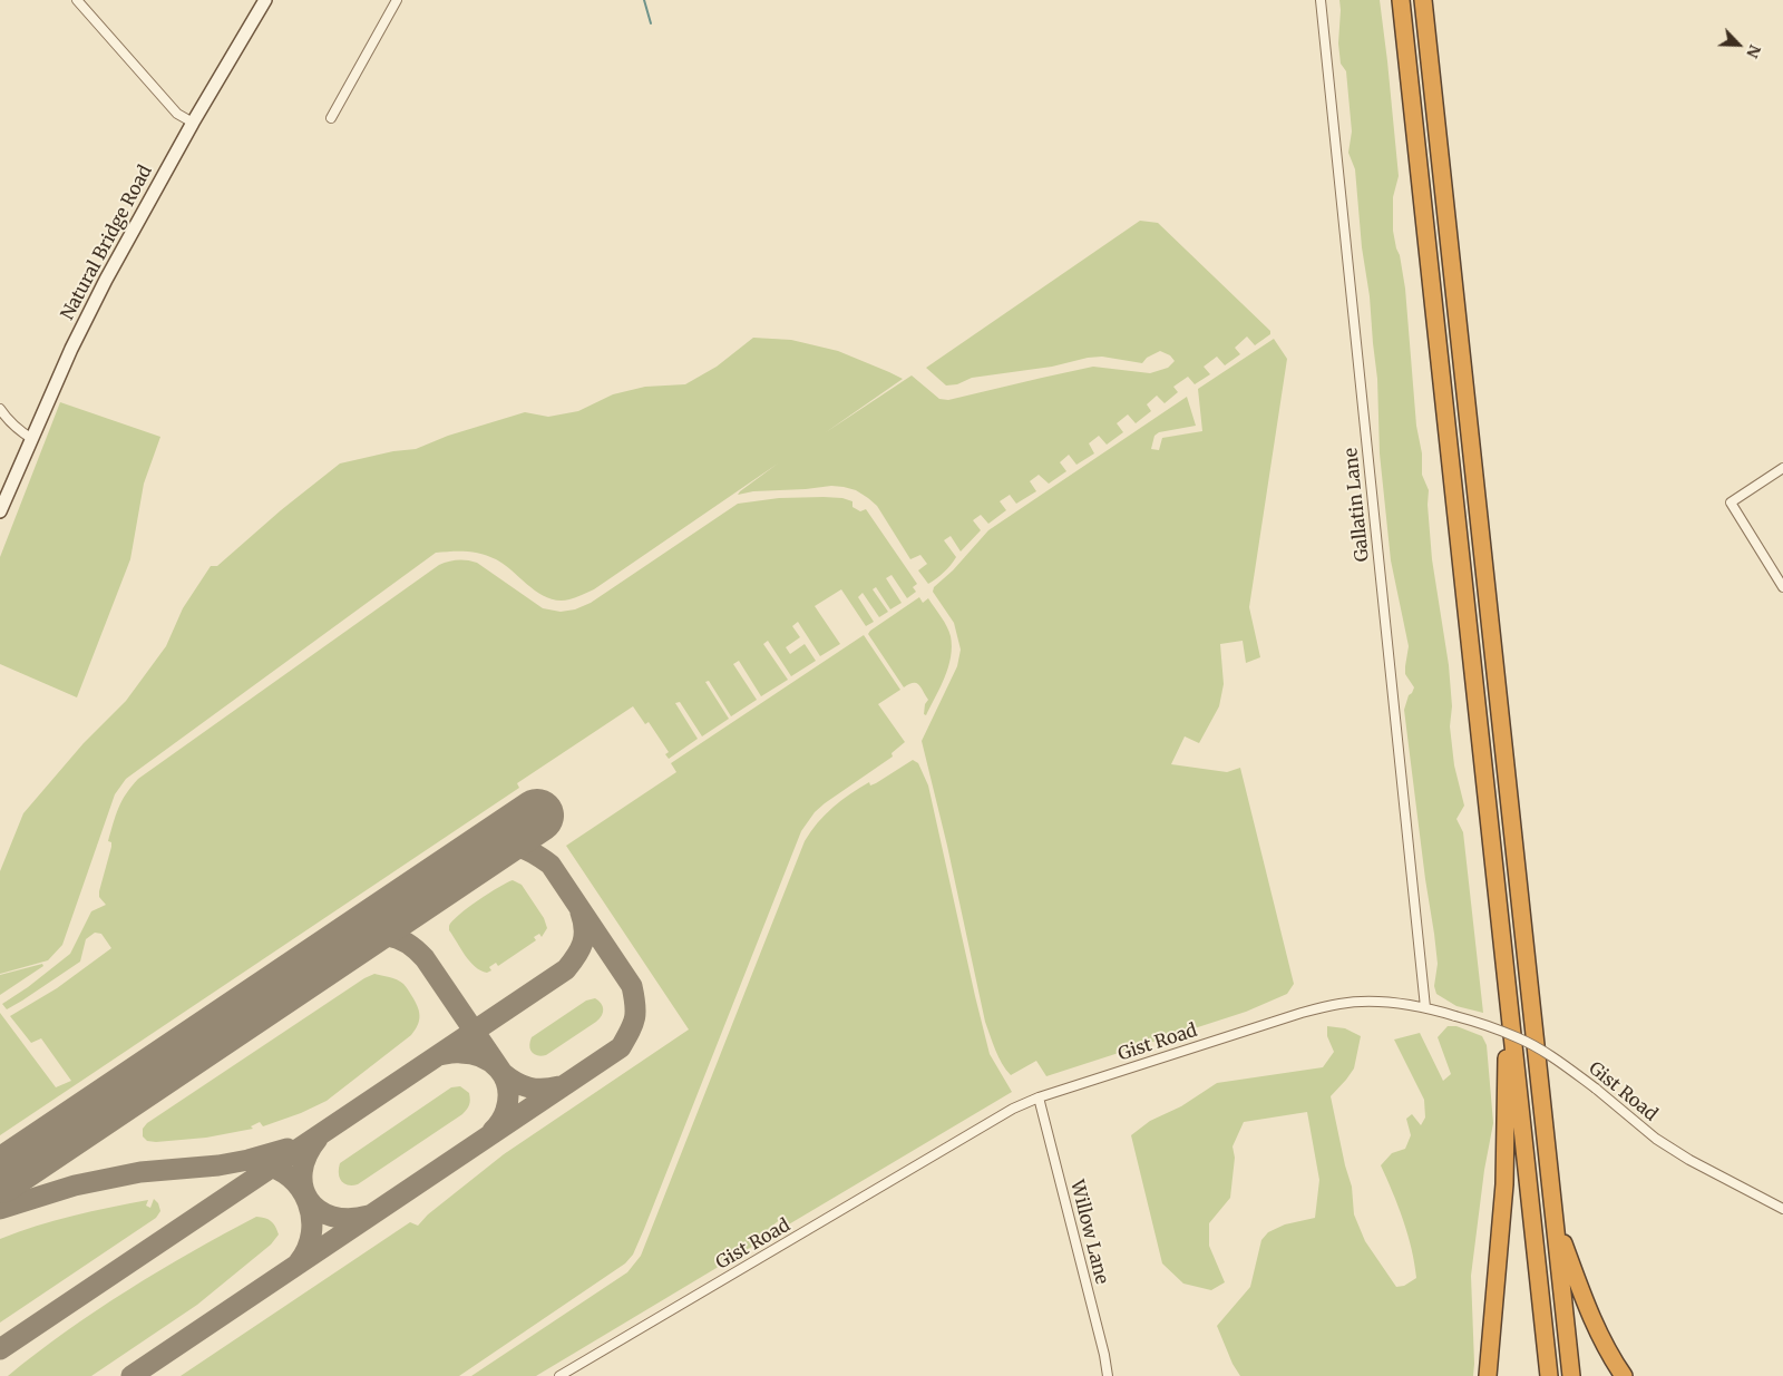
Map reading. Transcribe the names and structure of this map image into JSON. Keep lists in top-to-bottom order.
{
  "streets": {
    "main road": ["Natural Bridge Road"],
    "street": ["Gallatin Lane", "Gist Road", "Willow Lane"]
  },
  "crossings": [
    ["Gallatin Lane", "Gist Road"],
    ["Gist Road", "Willow Lane"]
  ],
  "north": "bottom right"
}
